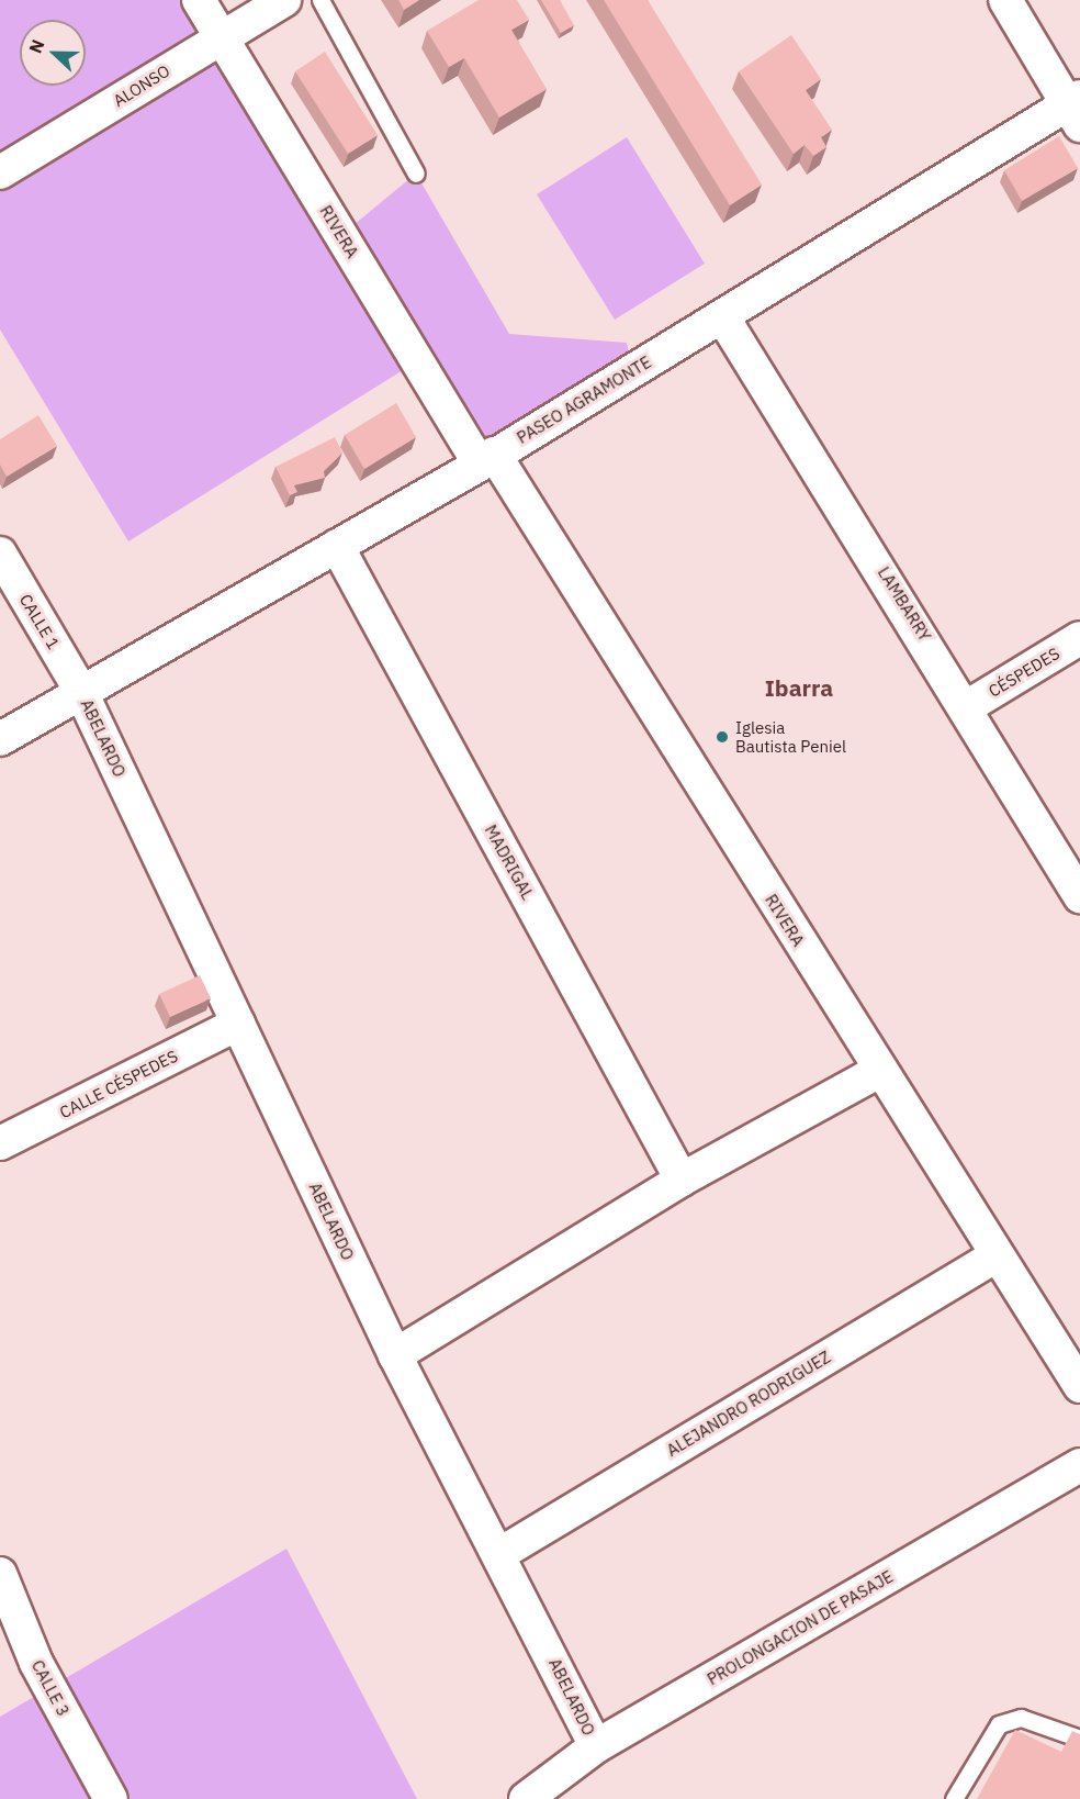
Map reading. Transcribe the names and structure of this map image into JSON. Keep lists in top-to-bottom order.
{
  "streets": {
    "street": [
      "ALONSO",
      "RIVERA",
      "PASEO AGRAMONTE",
      "LAMBARRY",
      "CALLE 1",
      "CÉSPEDES",
      "ABELARDO",
      "MADRIGAL",
      "CALLE CÉSPEDES",
      "ALEJANDRO RODRIGUEZ",
      "PROLONGACION DE PASAJE",
      "CALLE 3"
    ]
  },
  "crossings": [
    ["ALONSO", "RIVERA"],
    ["RIVERA", "PASEO AGRAMONTE"],
    ["RIVERA", "ALEJANDRO RODRIGUEZ"],
    ["PASEO AGRAMONTE", "LAMBARRY"],
    ["PASEO AGRAMONTE", "CALLE 1"],
    ["PASEO AGRAMONTE", "ABELARDO"],
    ["PASEO AGRAMONTE", "MADRIGAL"],
    ["LAMBARRY", "CÉSPEDES"],
    ["CALLE 1", "ABELARDO"],
    ["ABELARDO", "CALLE CÉSPEDES"],
    ["ABELARDO", "ALEJANDRO RODRIGUEZ"],
    ["ABELARDO", "PROLONGACION DE PASAJE"]
  ],
  "districts": ["Ibarra"],
  "places": ["Iglesia Bautista Peniel"],
  "north": "left"
}
